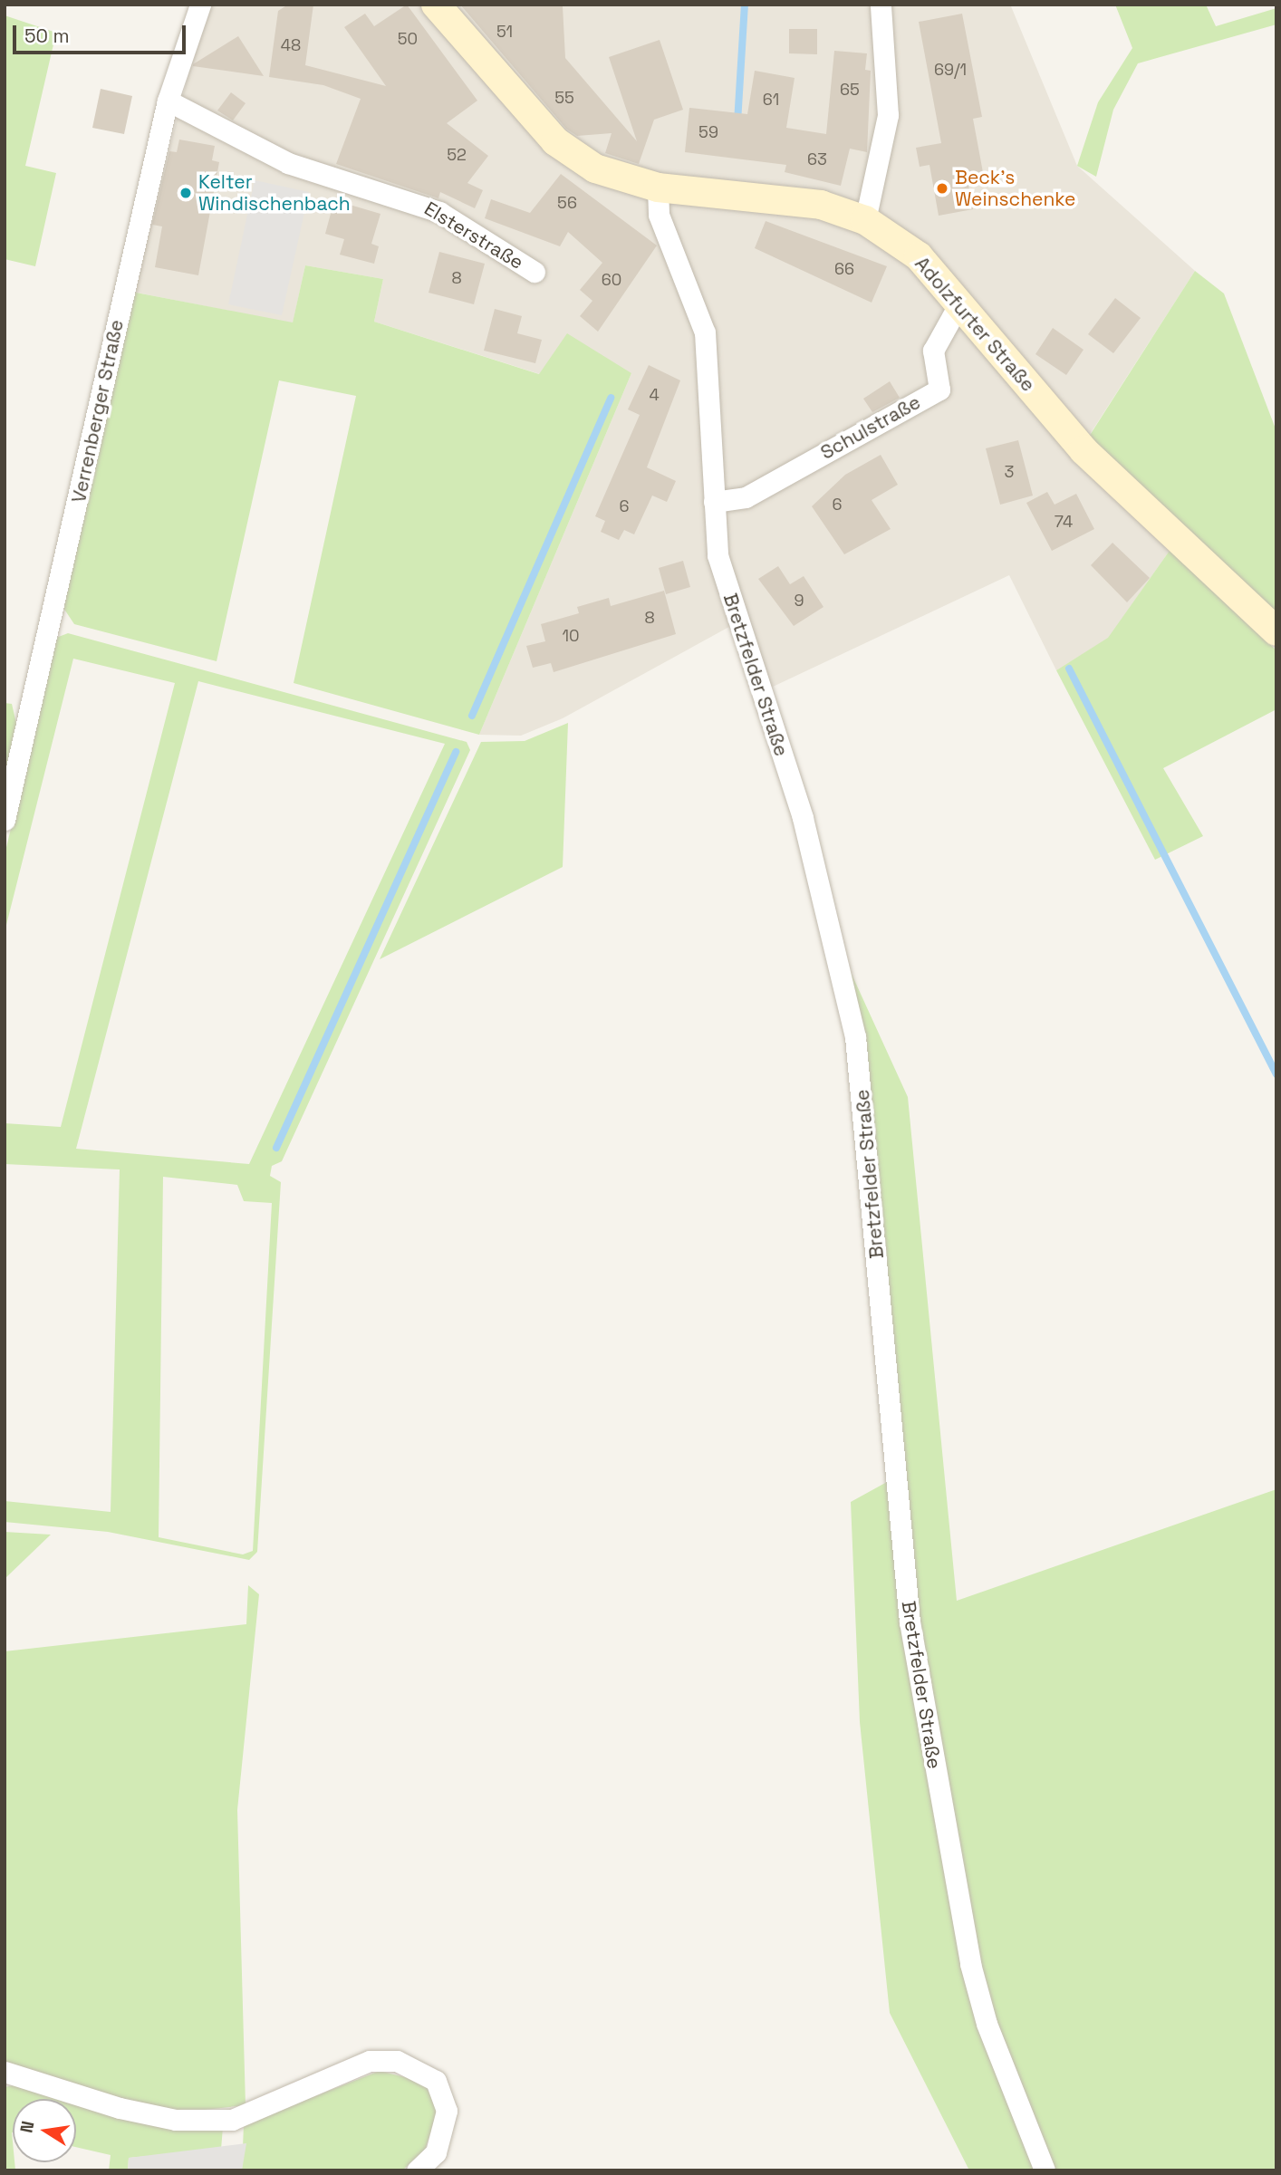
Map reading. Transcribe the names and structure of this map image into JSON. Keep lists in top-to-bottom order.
{
  "streets": {
    "main road": ["Adolzfurter Straße"],
    "street": [
      "Elsterstraße",
      "Verrenberger Straße",
      "Schulstraße",
      "Bretzfelder Straße"
    ]
  },
  "crossings": [
    ["Elsterstraße", "Verrenberger Straße"],
    ["Adolzfurter Straße", "Schulstraße"],
    ["Adolzfurter Straße", "Bretzfelder Straße"],
    ["Schulstraße", "Bretzfelder Straße"]
  ],
  "places": ["Beck's Weinschenke", "Kelter Windischenbach"],
  "house_numbers": [
    "51",
    "50",
    "48",
    "69/1",
    "65",
    "55",
    "61",
    "59",
    "52",
    "63",
    "56",
    "66",
    "8",
    "60",
    "4",
    "3",
    "6",
    "6",
    "74",
    "9",
    "8",
    "10"
  ],
  "scale_bar": "50 m",
  "north": "left"
}
